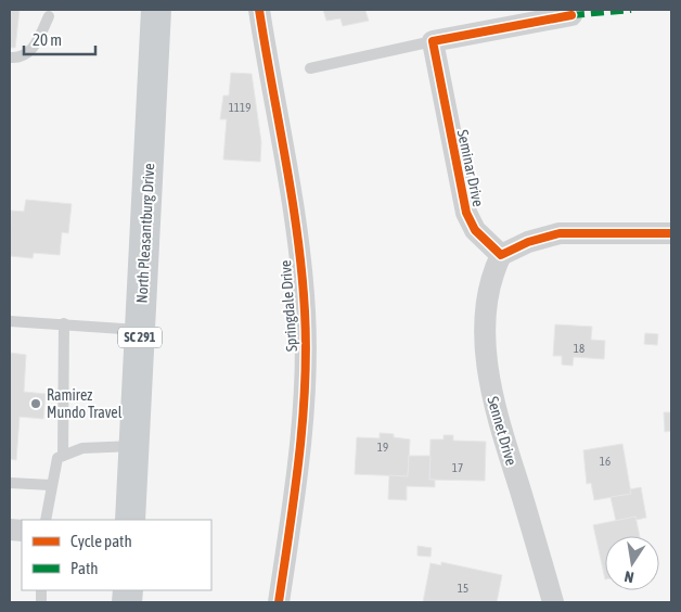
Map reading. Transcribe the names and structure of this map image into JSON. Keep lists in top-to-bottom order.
{
  "streets": {
    "main road": ["North Pleasantburg Drive", "SC 291"],
    "street": ["Seminar Drive", "Springdale Drive", "Sennet Drive"]
  },
  "crossings": [
    ["Seminar Drive", "Sennet Drive"]
  ],
  "places": ["Ramirez Mundo Travel"],
  "house_numbers": [
    "1119",
    "18",
    "19",
    "16",
    "17",
    "15"
  ],
  "legend": ["Cycle path", "Path"],
  "scale_bar": "20 m",
  "north": "bottom"
}
